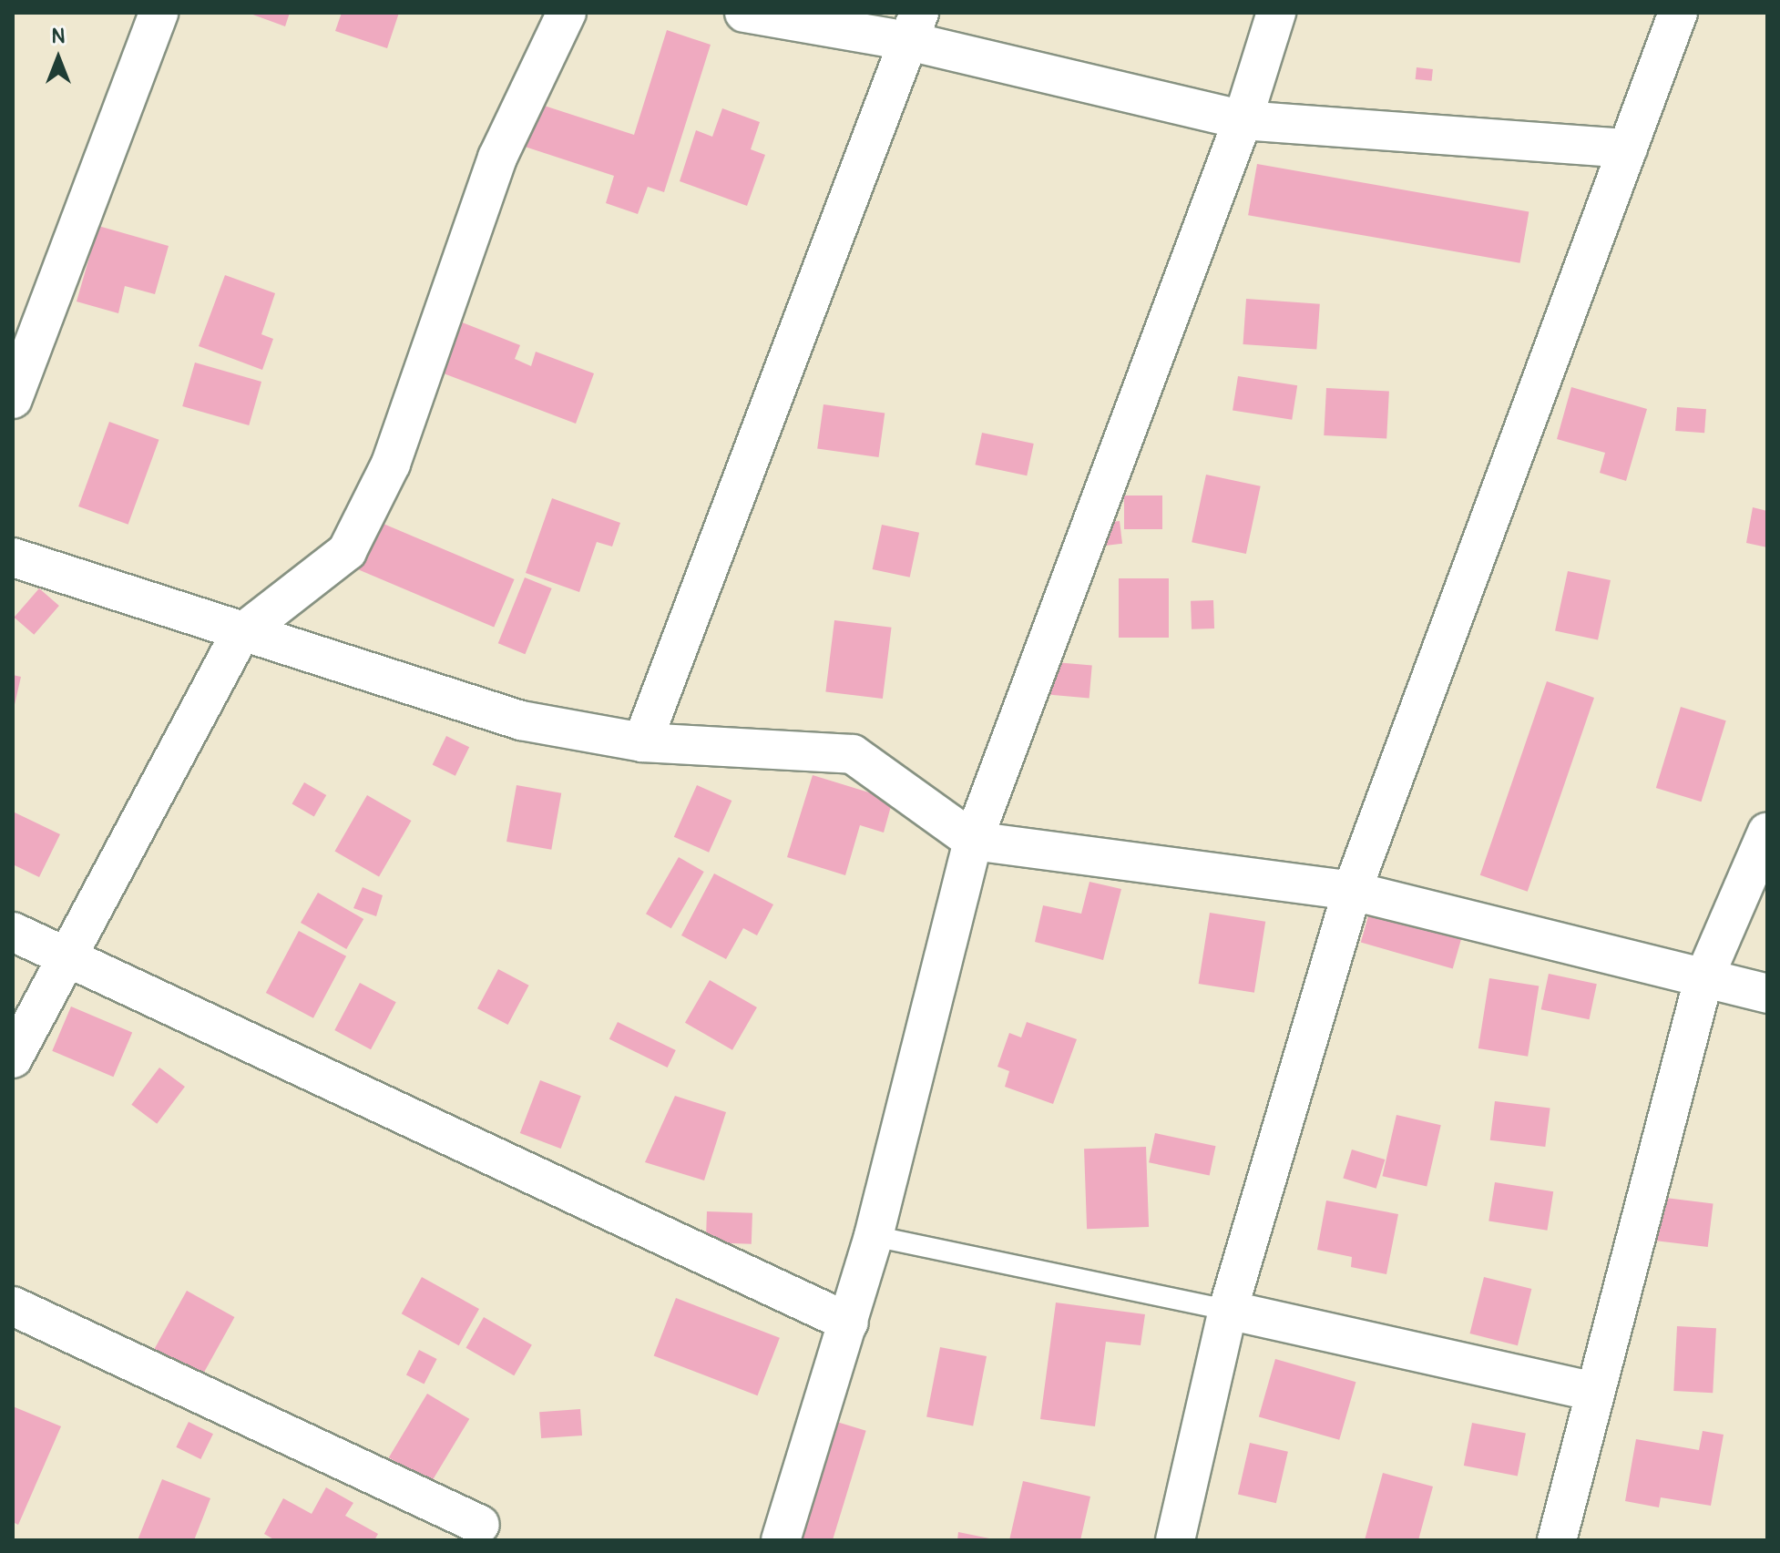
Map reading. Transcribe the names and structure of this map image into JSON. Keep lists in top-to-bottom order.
{
  "north": "top"
}
